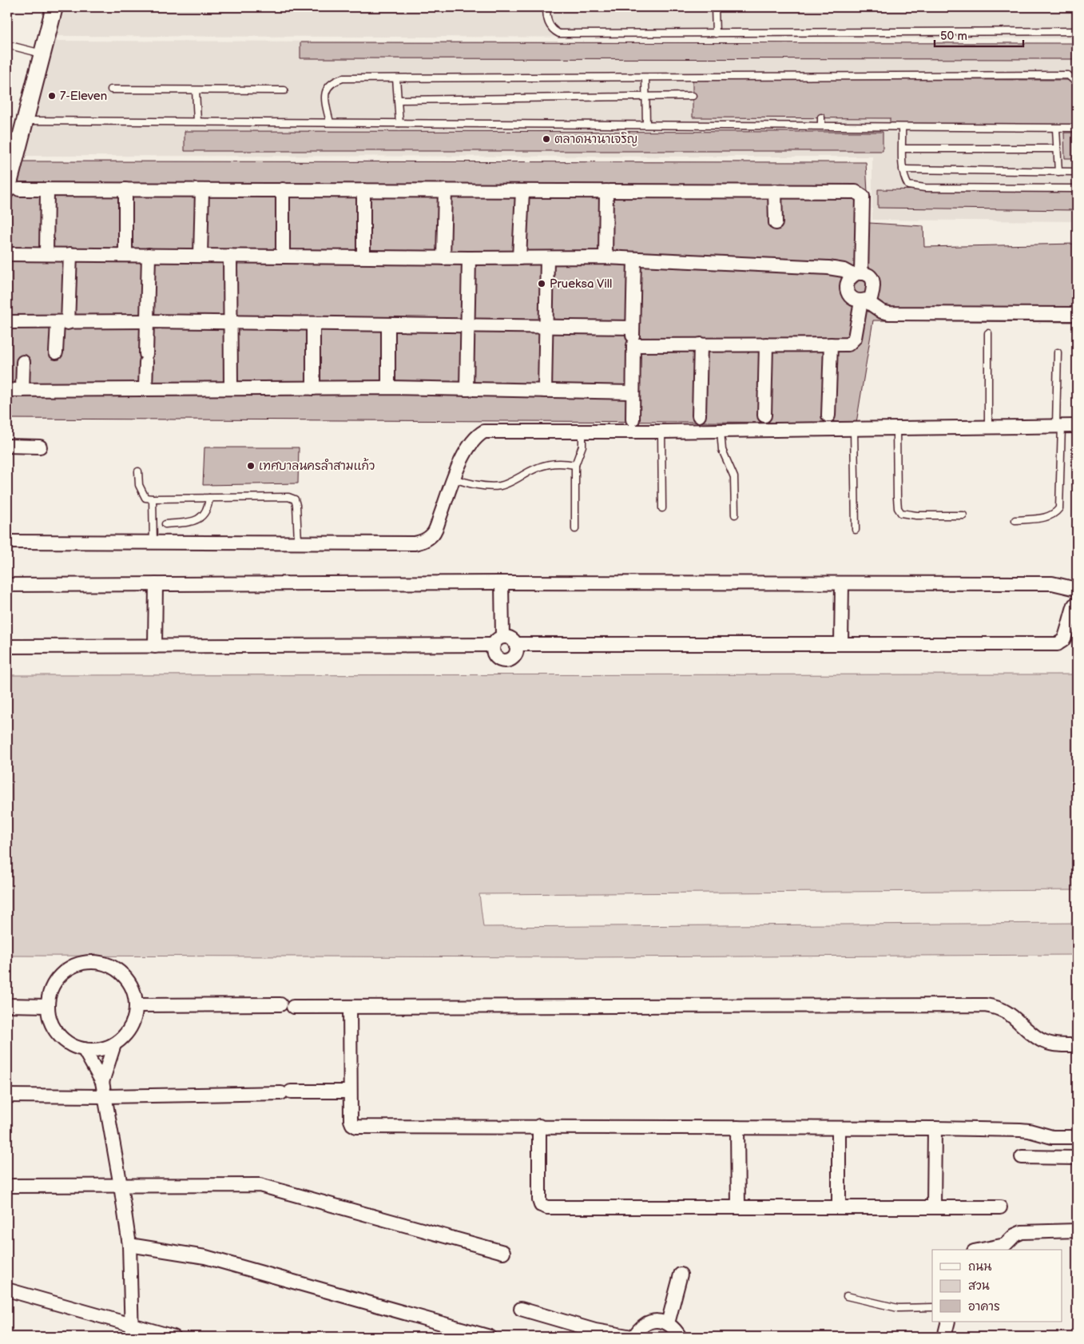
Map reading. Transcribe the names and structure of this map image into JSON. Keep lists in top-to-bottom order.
{
  "places": [
    "7-Eleven",
    "ตลาดนานาเจริญ",
    "Prueksa Vill",
    "เทศบาลนครลำสามแก้ว"
  ],
  "legend": ["ถนน", "สวน", "อาคาร"],
  "scale_bar": "50 m"
}
